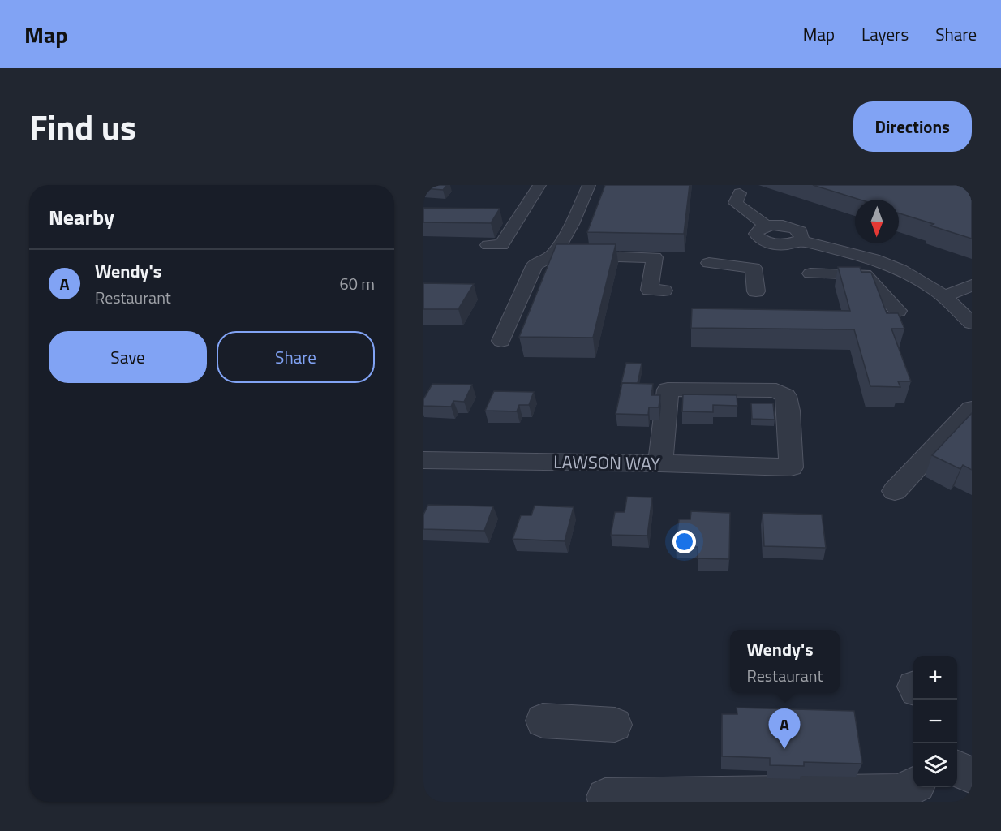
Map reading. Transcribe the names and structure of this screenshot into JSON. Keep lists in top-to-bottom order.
{
  "streets": {
    "street": ["LAWSON WAY"]
  },
  "north": "bottom",
  "page": {
    "header": "Map",
    "nav": ["Map", "Layers", "Share"],
    "title": "Find us",
    "buttons": [
      "Directions",
      ["Save", "Share"]
    ],
    "heading": "Nearby",
    "list": [
      {
        "mark": "A",
        "name": "Wendy's",
        "note": "Restaurant",
        "value": "60 m"
      }
    ],
    "popup": ["Wendy's", "Restaurant"],
    "map_buttons": ["+", "−"],
    "pins": "A"
  }
}
